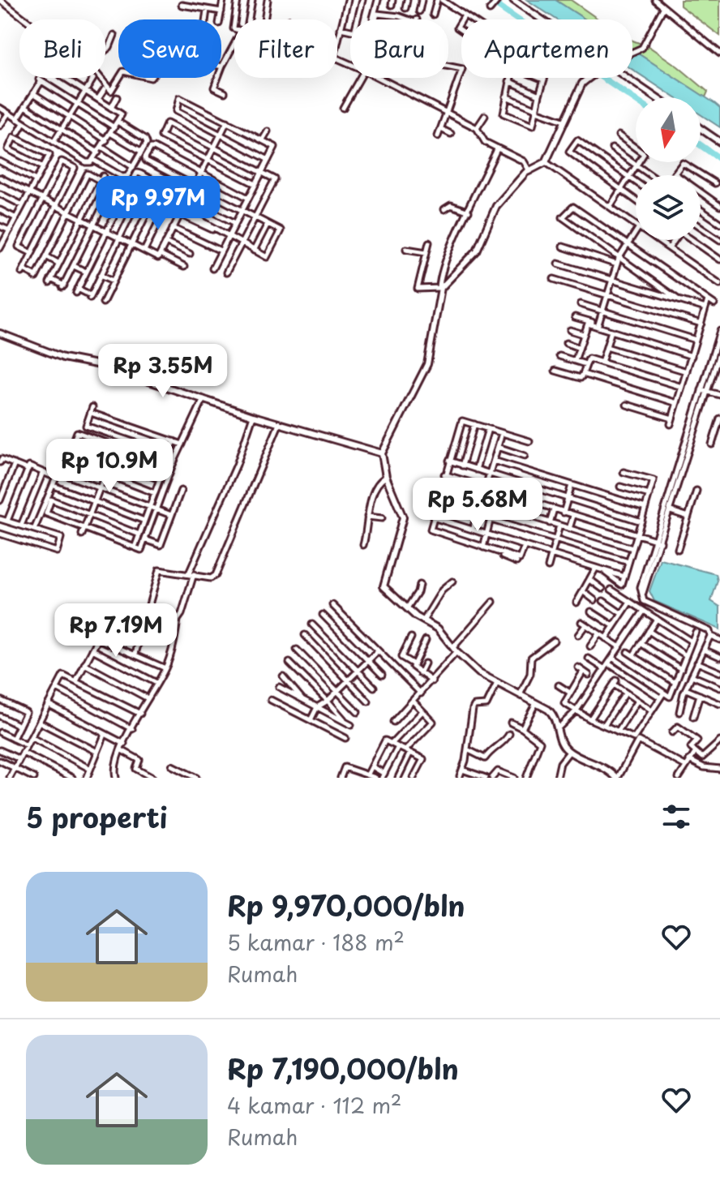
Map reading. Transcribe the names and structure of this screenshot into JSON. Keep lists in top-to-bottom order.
{
  "north": "bottom",
  "page": {
    "chip": [
      "Beli",
      "Sewa",
      "Filter",
      "Baru",
      "Apartemen"
    ],
    "price": [
      "Rp 9.97M",
      "Rp 3.55M",
      "Rp 10.9M",
      "Rp 5.68M",
      "Rp 7.19M"
    ],
    "heading": "5 properti",
    "list": [
      {
        "name": "Rp 9,970,000/bln",
        "note": "5 kamar · 188 m² · Rumah"
      },
      {
        "name": "Rp 7,190,000/bln",
        "note": "4 kamar · 112 m² · Rumah"
      }
    ]
  }
}
